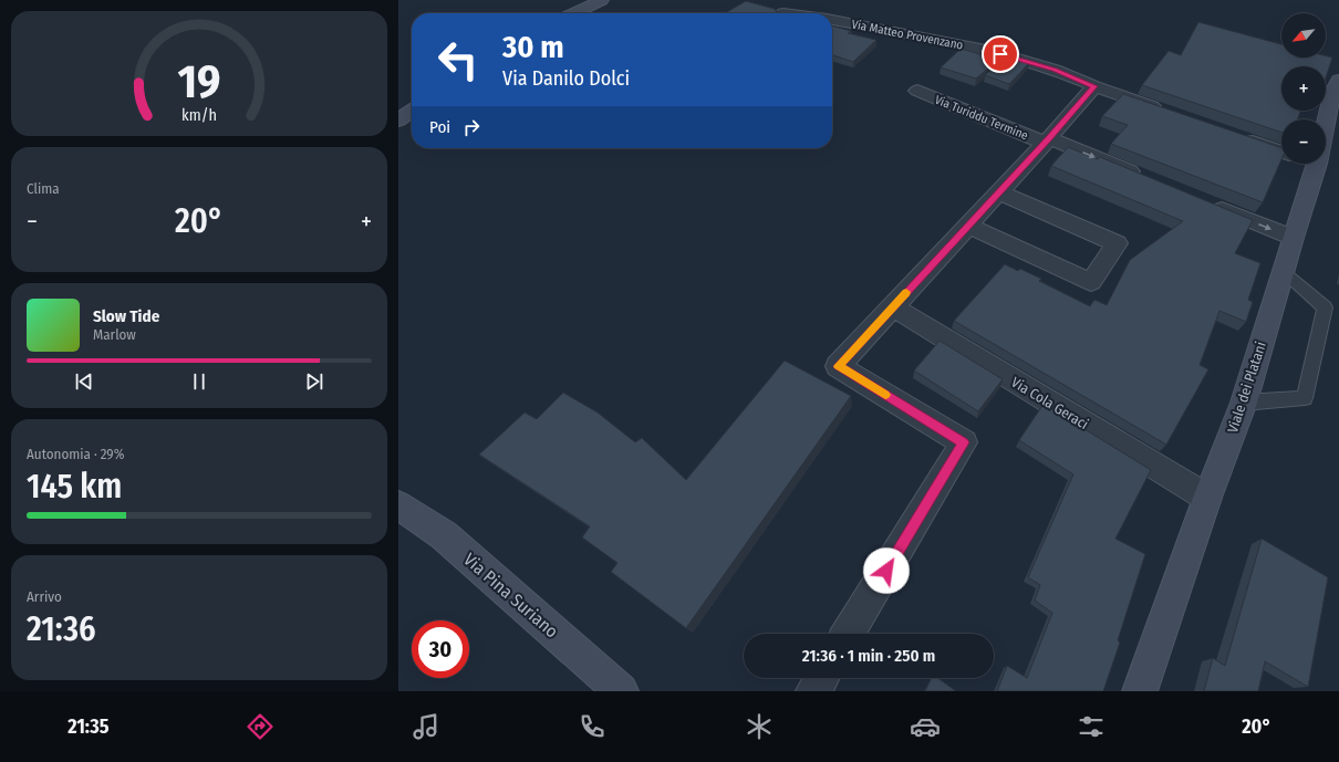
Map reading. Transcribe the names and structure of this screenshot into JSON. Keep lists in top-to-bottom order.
{
  "streets": {
    "street": [
      "Via Matteo Provenzano",
      "Via Turiddu Termine",
      "Viale dei Platani",
      "Via Cola Geraci",
      "Via Pina Suriano"
    ]
  },
  "crossings": [
    ["Viale dei Platani", "Via Cola Geraci"]
  ],
  "one_way": ["Via Turiddu Termine"],
  "north": "bottom left",
  "page": {
    "map_buttons": ["+", "−"],
    "turn": ["30 m", "Via Danilo Dolci"],
    "then": "Poi",
    "tile": [
      "Clima",
      ["Autonomia · 29%", "145 km"],
      ["Arrivo", "21:36"]
    ],
    "heat": ["−", "20°", "+"],
    "song": ["Slow Tide", "Marlow"],
    "limit": "30",
    "trip": "21:36 · 1 min · 250 m",
    "tabs": ["21:35", "20°"],
    "gauge": ["19", "km/h"]
  }
}
